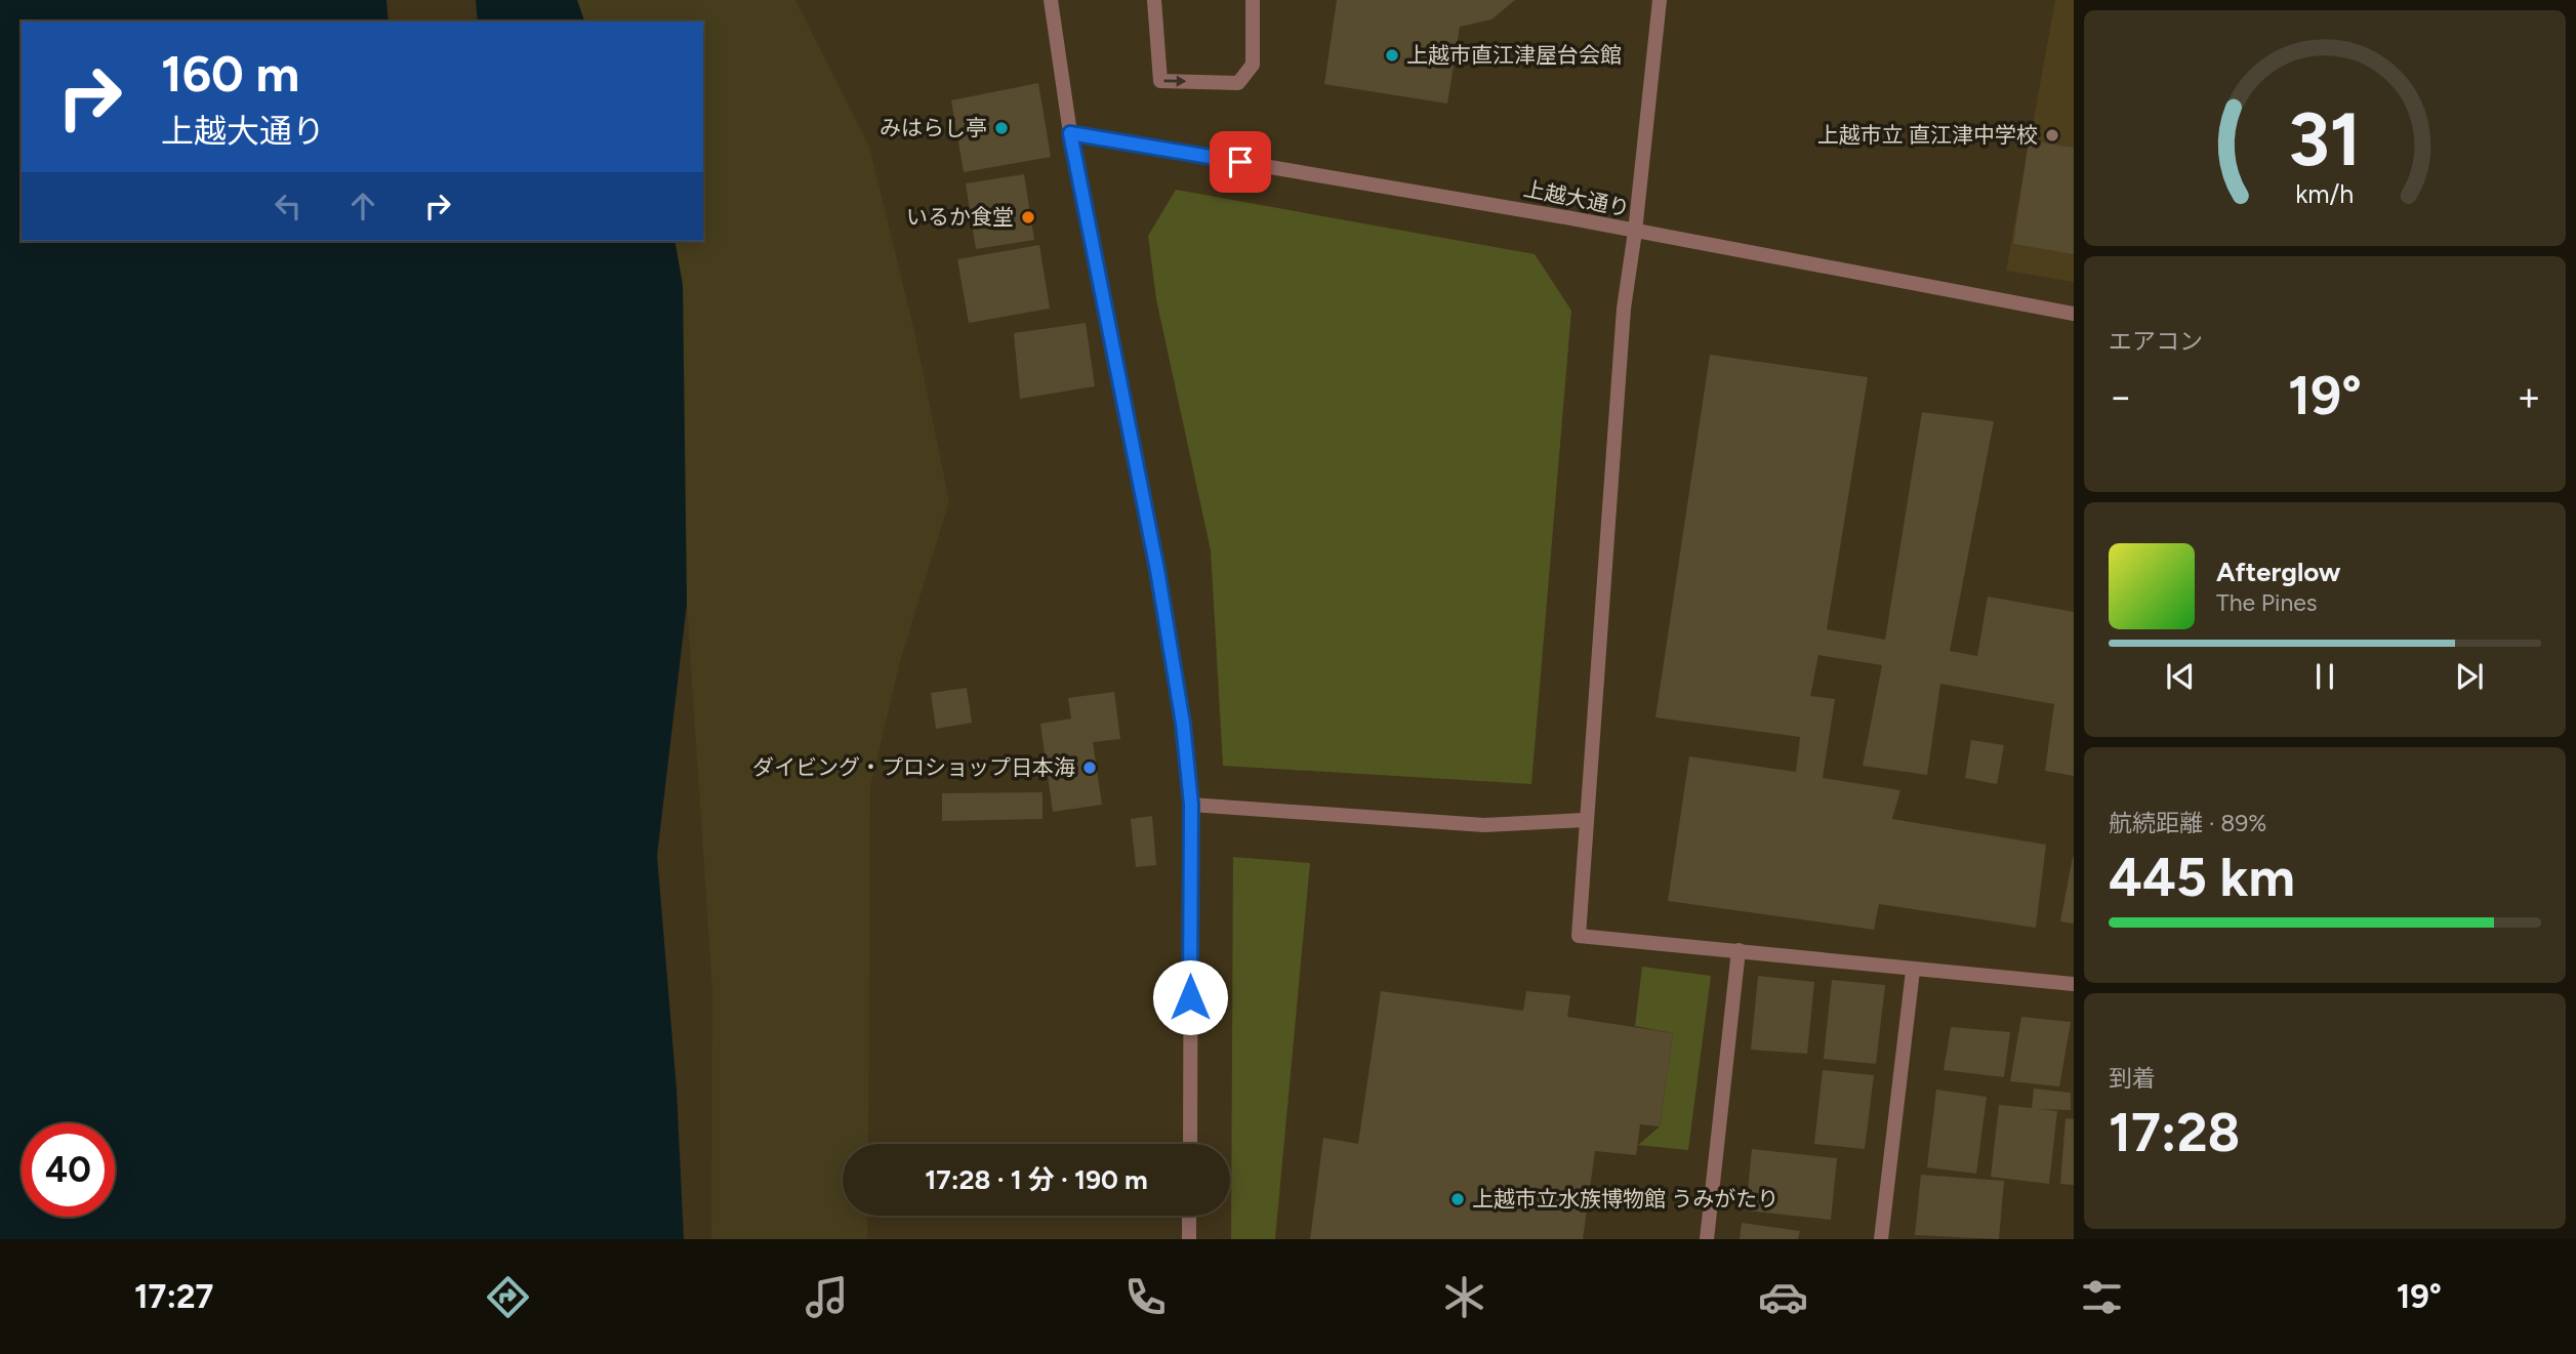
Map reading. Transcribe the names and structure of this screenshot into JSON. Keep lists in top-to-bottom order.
{
  "streets": {
    "street": ["上越大通り"]
  },
  "places": [
    "上越市直江津屋台会館",
    "みはらし亭",
    "上越市立 直江津中学校",
    "いるか食堂",
    "ダイビング・プロショップ日本海",
    "上越市立水族博物館 うみがたり"
  ],
  "page": {
    "turn": ["160 m", "上越大通り"],
    "tile": [
      "エアコン",
      ["航続距離 · 89%", "445 km"],
      ["到着", "17:28"]
    ],
    "heat": ["−", "19°", "+"],
    "song": ["Afterglow", "The Pines"],
    "limit": "40",
    "trip": "17:28 · 1 分 · 190 m",
    "tabs": ["17:27", "19°"],
    "gauge": ["31", "km/h"]
  }
}
